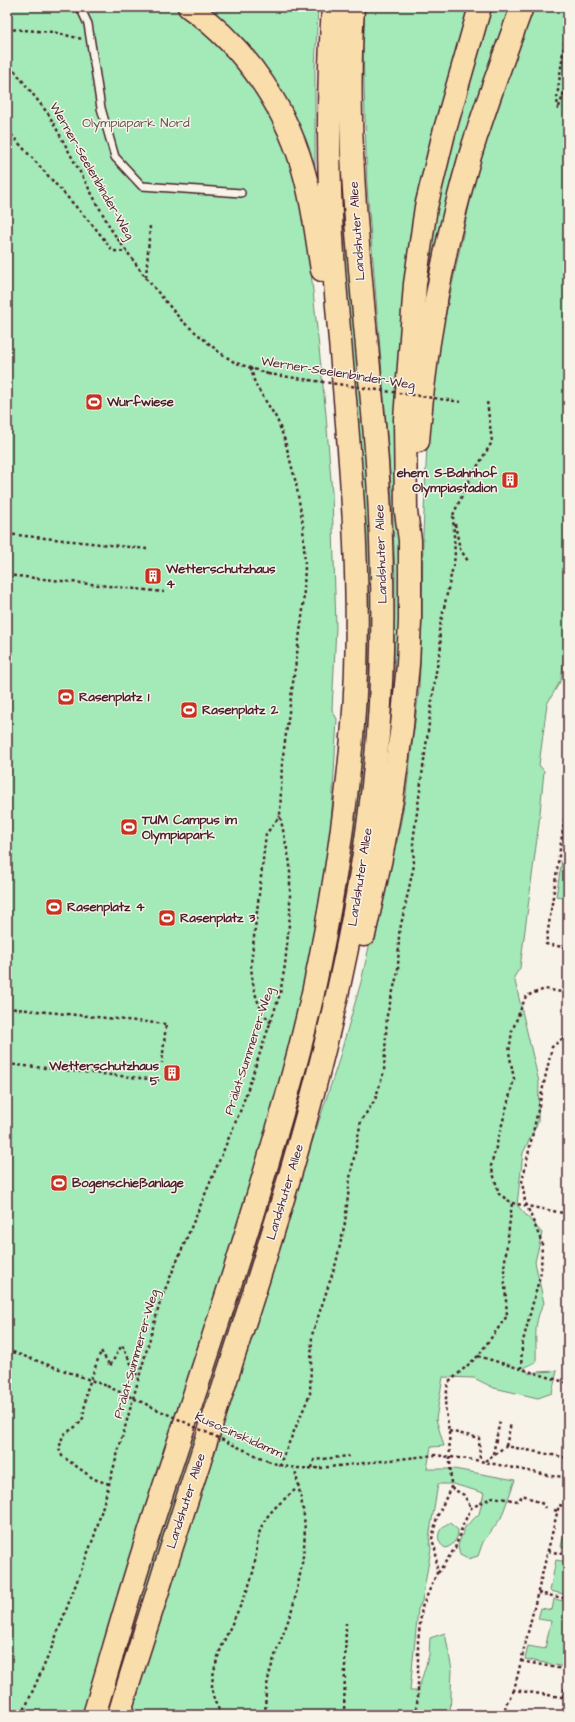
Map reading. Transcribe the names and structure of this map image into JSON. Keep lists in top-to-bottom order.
{
  "streets": {
    "highway": ["Landshuter Allee"],
    "path": ["Werner-Seelenbinder-Weg", "Prälat-Summerer-Weg", "Kusocinskidamm"]
  },
  "crossings": [
    ["Werner-Seelenbinder-Weg", "Prälat-Summerer-Weg"]
  ],
  "parks": ["Olympiapark Nord"],
  "places": {
    "sports": [
      "Wurfwiese",
      "Rasenplatz 1",
      "Rasenplatz 2",
      "TUM Campus im Olympiapark",
      "Rasenplatz 4",
      "Rasenplatz 3",
      "Bogenschießanlage"
    ],
    "building": ["ehem. S-Bahnhof Olympiastadion", "Wetterschutzhaus 4", "Wetterschutzhaus 5"]
  }
}
